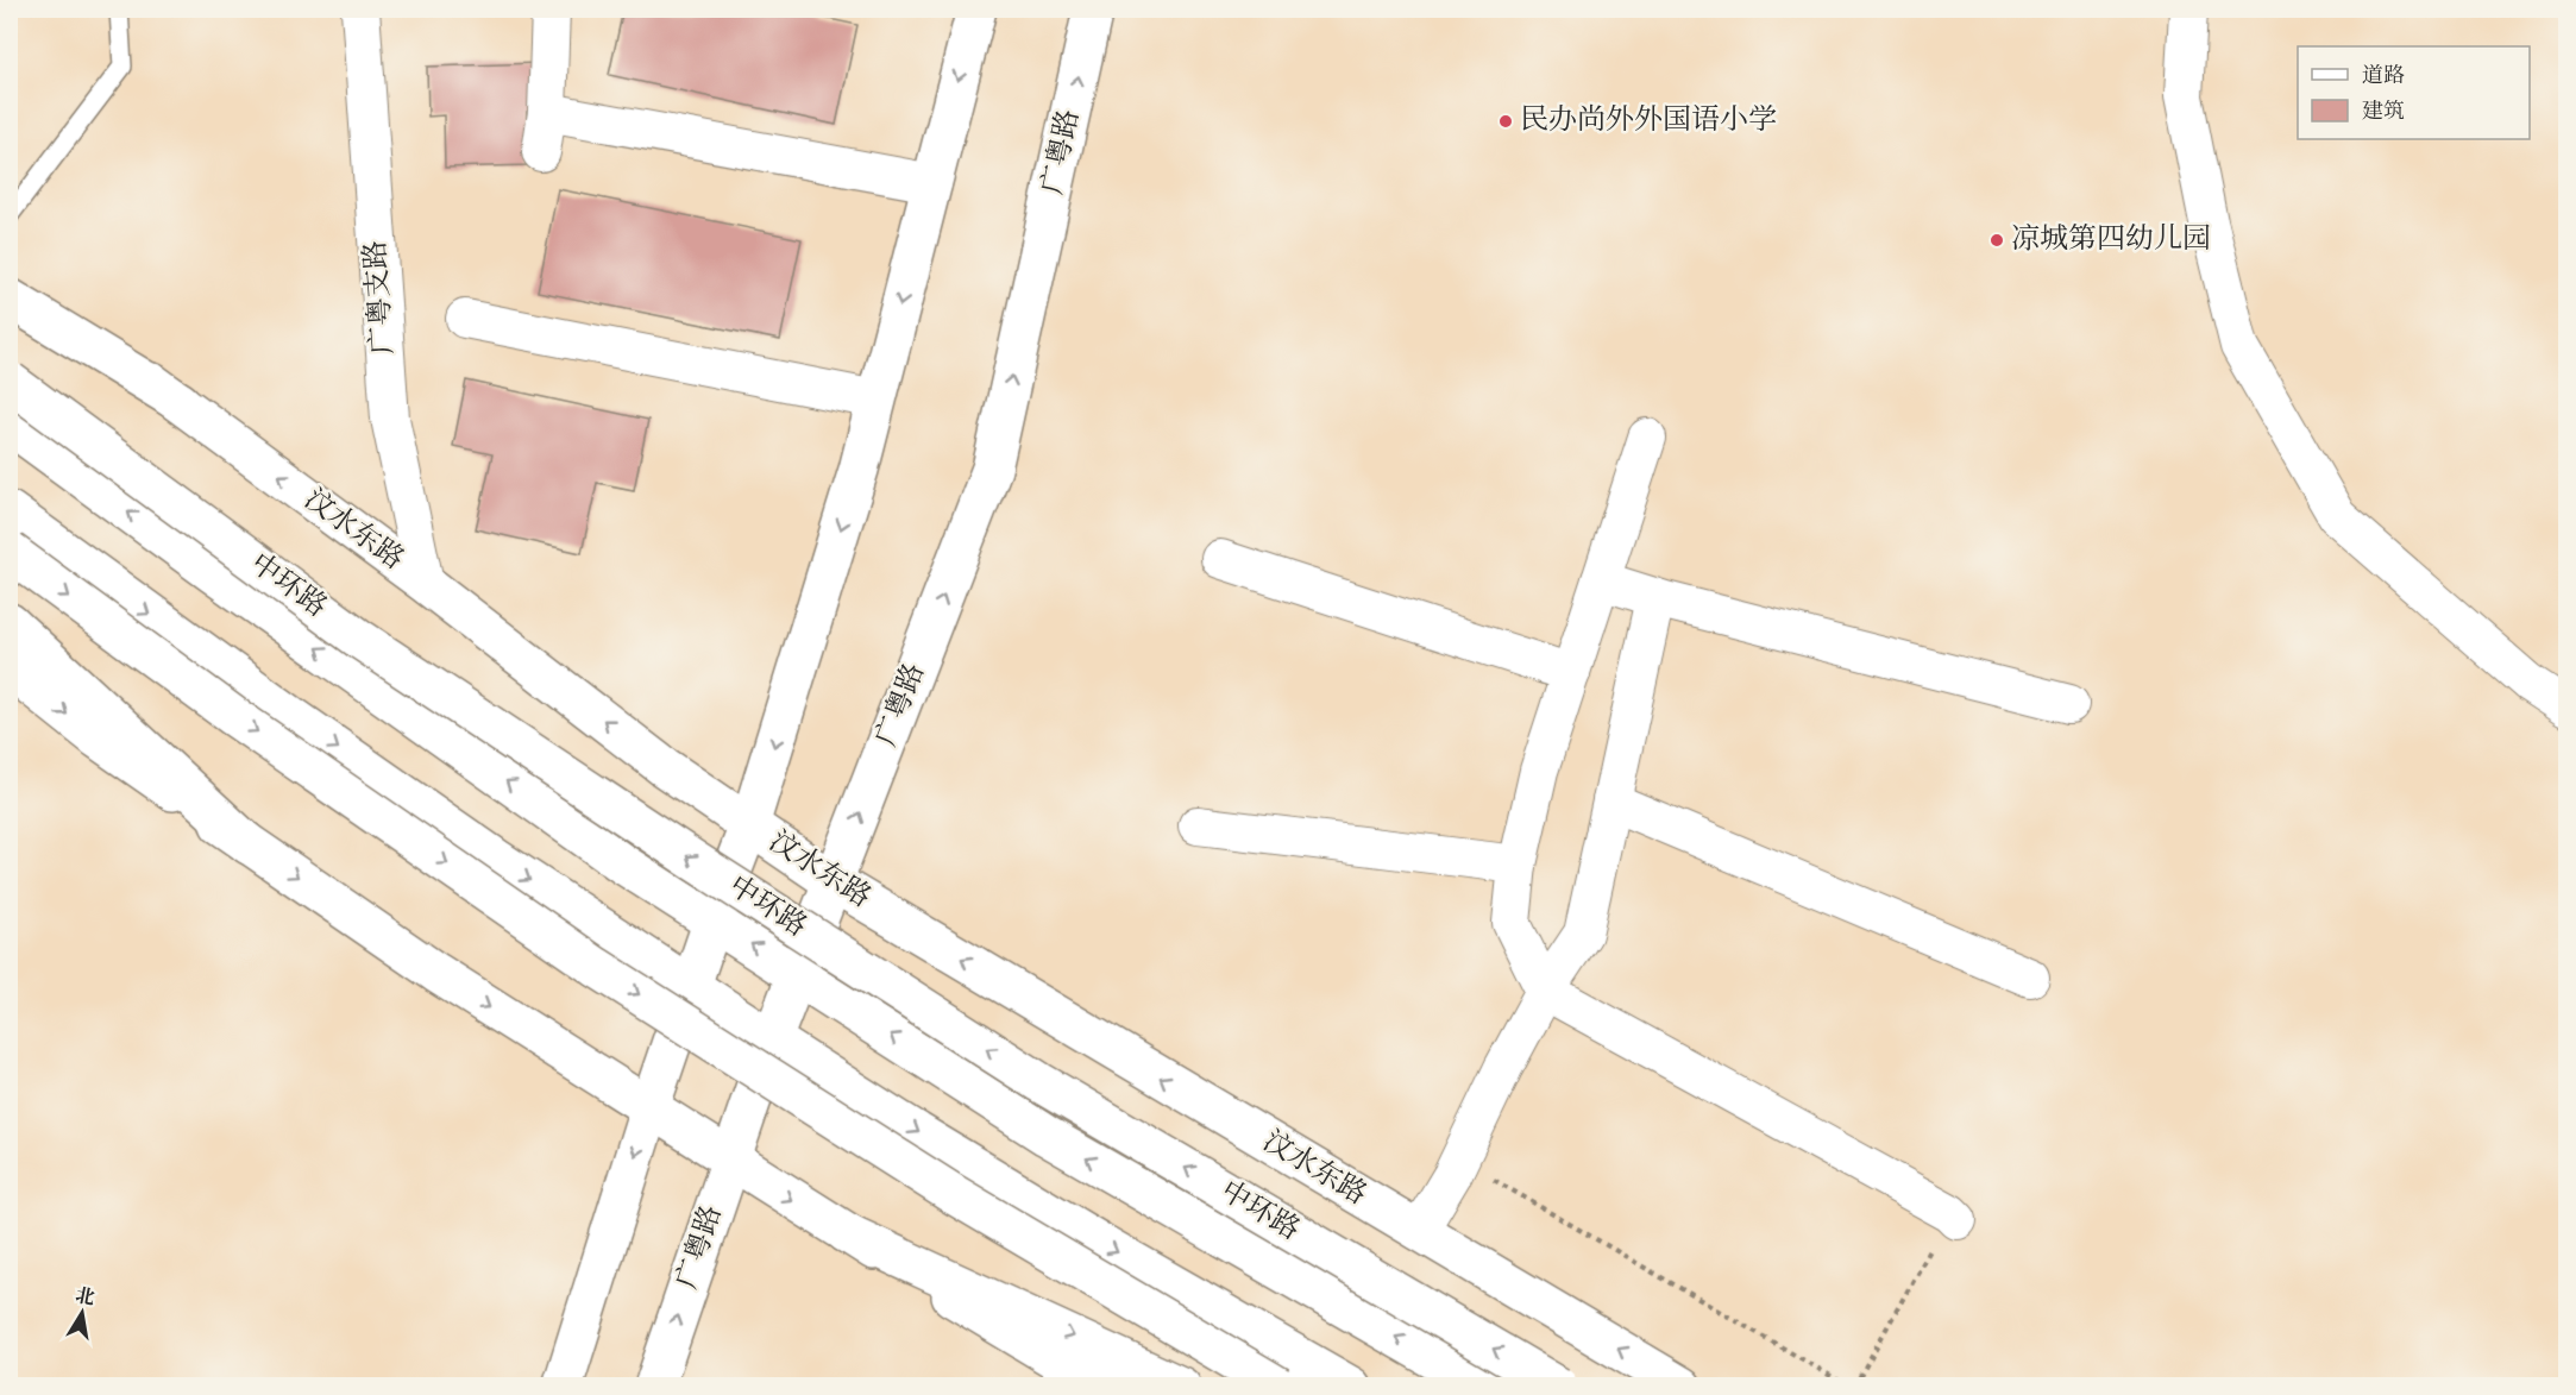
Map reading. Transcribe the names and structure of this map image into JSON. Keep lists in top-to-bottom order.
{
  "streets": {
    "main road": ["广粤路", "汶水东路", "中环路"],
    "street": ["广粤支路"]
  },
  "crossings": [
    ["广粤路", "汶水东路"],
    ["广粤支路", "汶水东路"]
  ],
  "places": ["民办尚外外国语小学", "凉城第四幼儿园"],
  "legend": ["道路", "建筑"],
  "north": "top"
}
